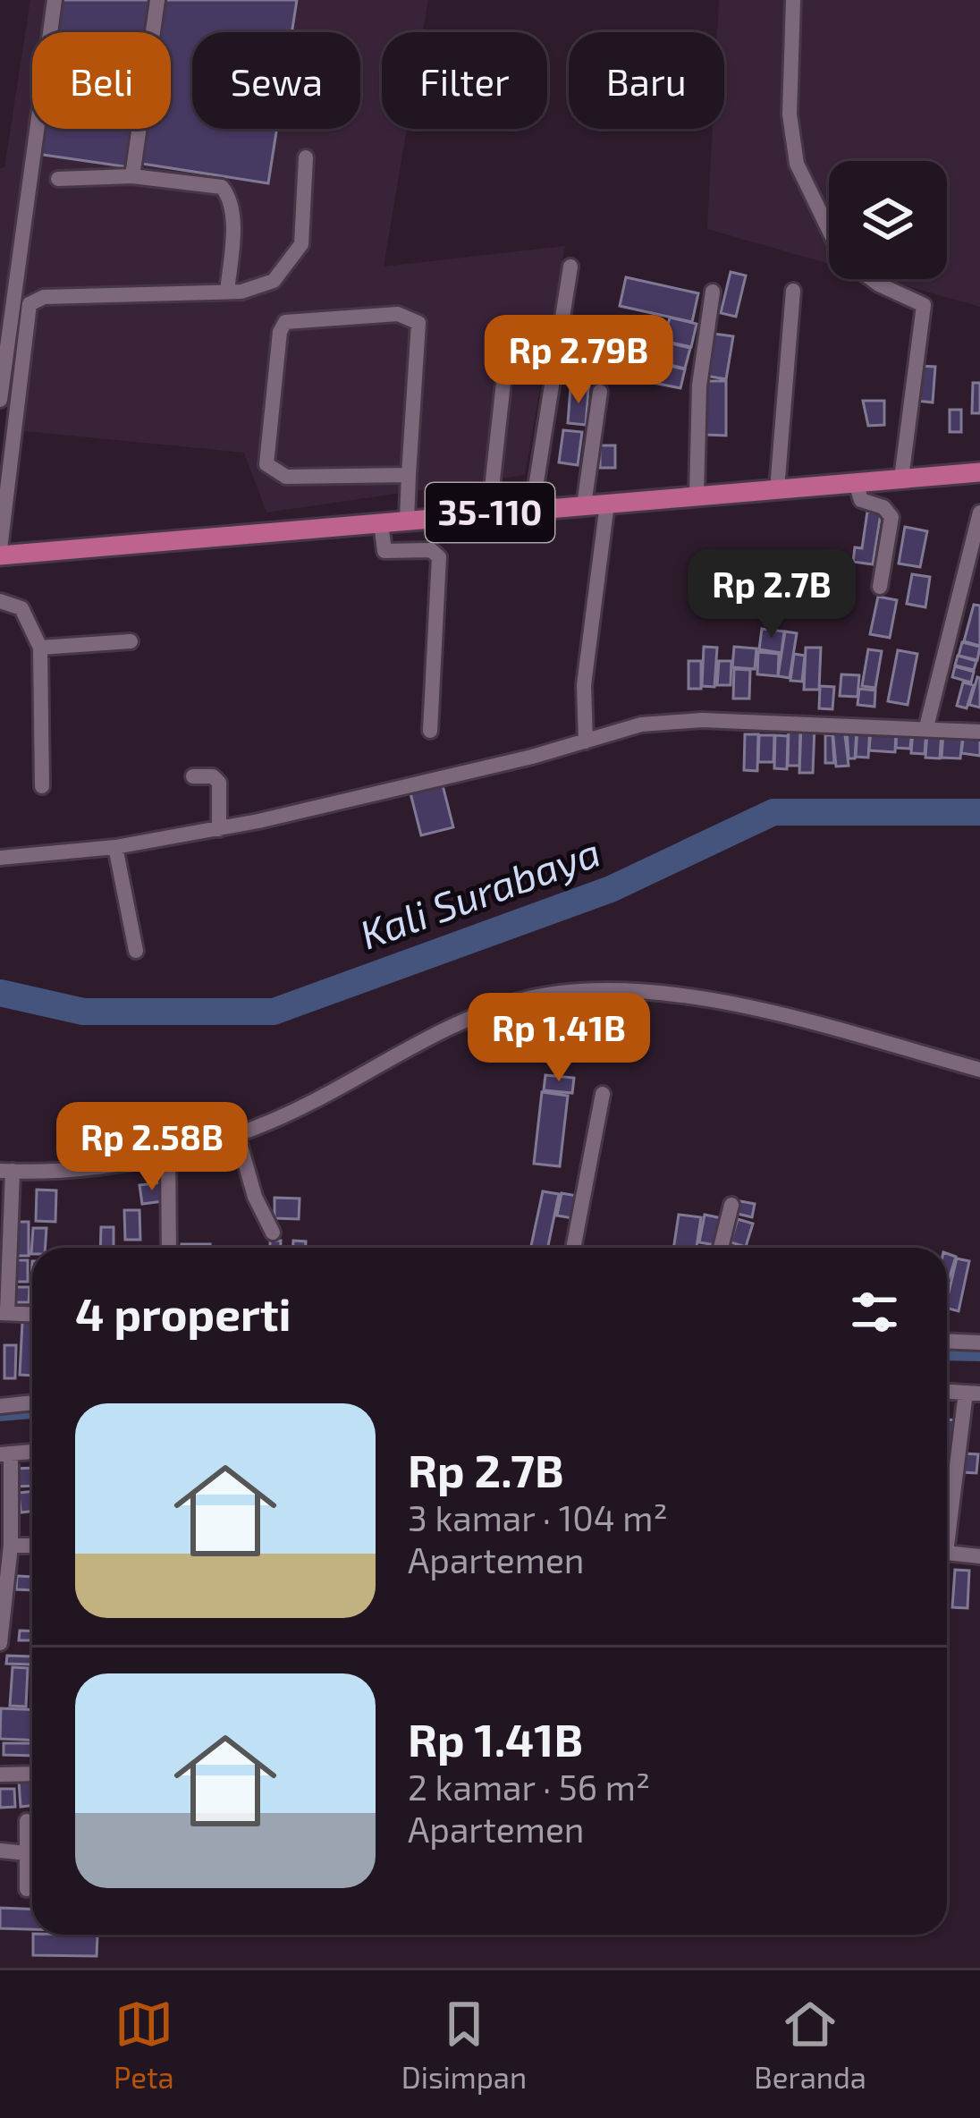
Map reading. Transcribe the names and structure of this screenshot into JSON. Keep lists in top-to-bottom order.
{
  "streets": {
    "main road": ["35-110"]
  },
  "water": ["Kali Surabaya"],
  "page": {
    "chip": [
      "Beli",
      "Sewa",
      "Filter",
      "Baru"
    ],
    "price": [
      "Rp 2.79B",
      "Rp 2.7B",
      "Rp 1.41B",
      "Rp 2.58B"
    ],
    "heading": "4 properti",
    "list": [
      {
        "name": "Rp 2.7B",
        "note": "3 kamar · 104 m² · Apartemen"
      },
      {
        "name": "Rp 1.41B",
        "note": "2 kamar · 56 m² · Apartemen"
      }
    ],
    "tabs": ["Peta", "Disimpan", "Beranda"]
  }
}
